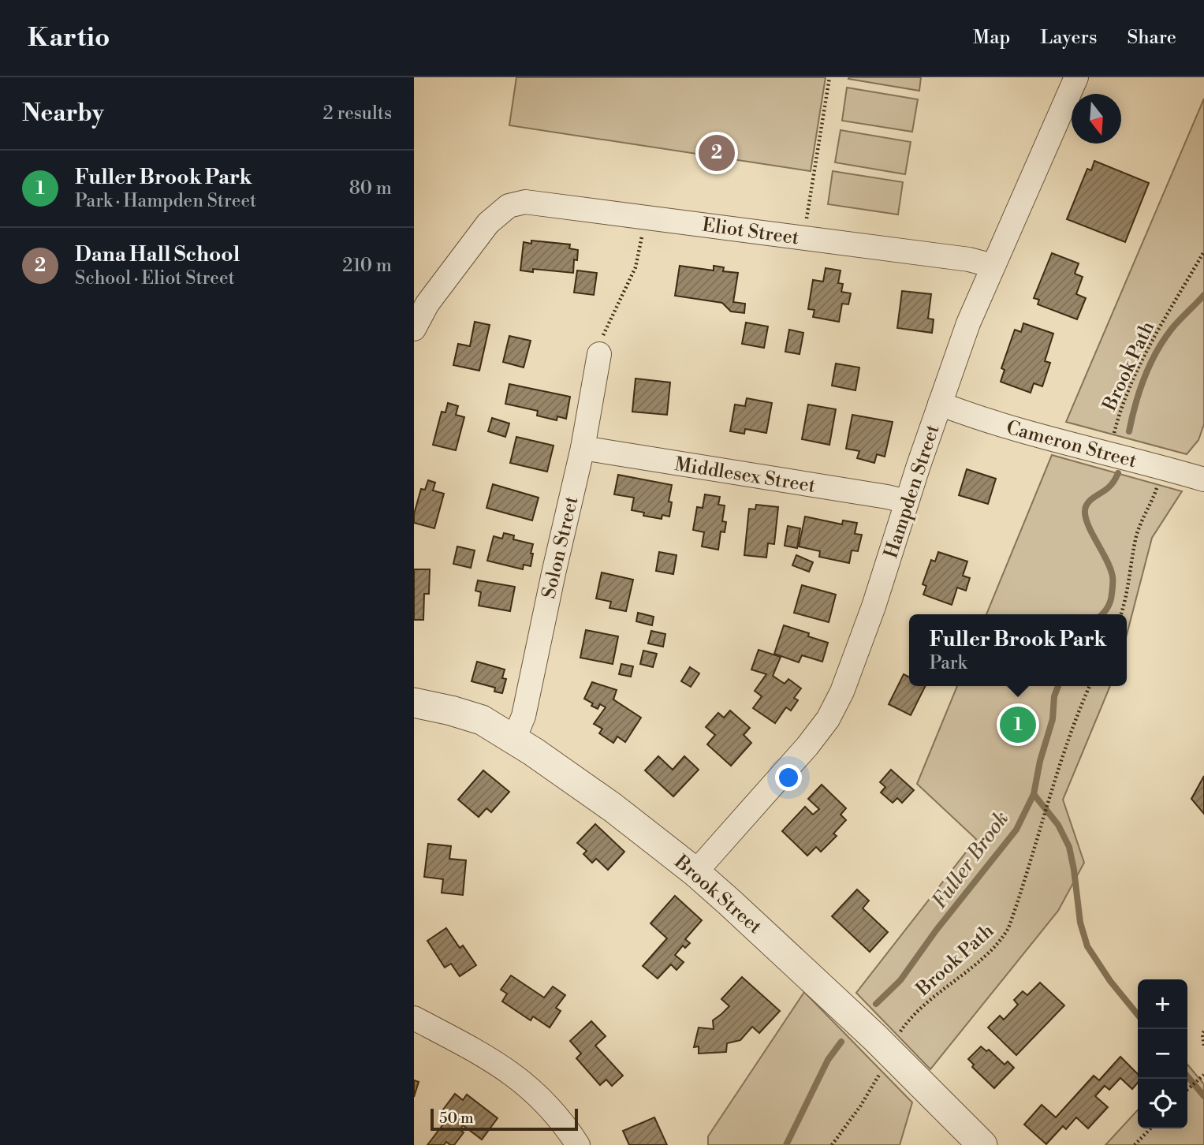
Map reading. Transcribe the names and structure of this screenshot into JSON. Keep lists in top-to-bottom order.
{
  "streets": {
    "street": [
      "Eliot Street",
      "Cameron Street",
      "Middlesex Street",
      "Hampden Street",
      "Solon Street",
      "Brook Street"
    ],
    "path": ["Brook Path"]
  },
  "crossings": [
    ["Eliot Street", "Hampden Street"],
    ["Brook Path", "Brook Street"],
    ["Cameron Street", "Hampden Street"],
    ["Middlesex Street", "Hampden Street"],
    ["Middlesex Street", "Solon Street"],
    ["Hampden Street", "Brook Street"],
    ["Solon Street", "Brook Street"]
  ],
  "water": ["Fuller Brook"],
  "scale_bar": "50 m",
  "north": "bottom",
  "page": {
    "header": "Kartio",
    "nav": ["Map", "Layers", "Share"],
    "heading": ["Nearby", "2 results"],
    "pins": ["2", "1"],
    "list": [
      {
        "mark": "1",
        "name": "Fuller Brook Park",
        "note": "Park · Hampden Street",
        "value": "80 m"
      },
      {
        "mark": "2",
        "name": "Dana Hall School",
        "note": "School · Eliot Street",
        "value": "210 m"
      }
    ],
    "popup": ["Fuller Brook Park", "Park"],
    "map_buttons": ["+", "−"],
    "scale": "50 m"
  }
}
